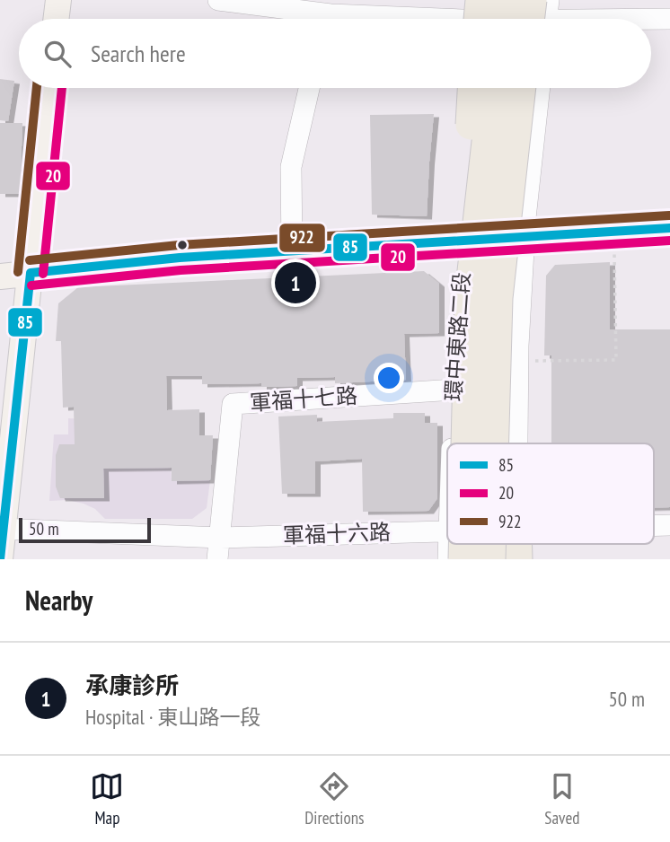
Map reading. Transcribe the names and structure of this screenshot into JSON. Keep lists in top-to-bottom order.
{
  "streets": {
    "street": ["環中東路二段", "軍福十七路", "軍福十六路"]
  },
  "crossings": [
    ["環中東路二段", "軍福十七路"],
    ["軍福十七路", "軍福十六路"]
  ],
  "lines": ["transit line 20", "transit line 922", "transit line 85"],
  "legend": ["85", "20", "922"],
  "scale_bar": "50 m",
  "page": {
    "search": "Search here",
    "pins": "1",
    "scale": "50 m",
    "heading": "Nearby",
    "list": [
      {
        "mark": "1",
        "name": "承康診所",
        "note": "Hospital · 東山路一段",
        "value": "50 m"
      }
    ],
    "nav": ["Map", "Directions", "Saved"]
  }
}
